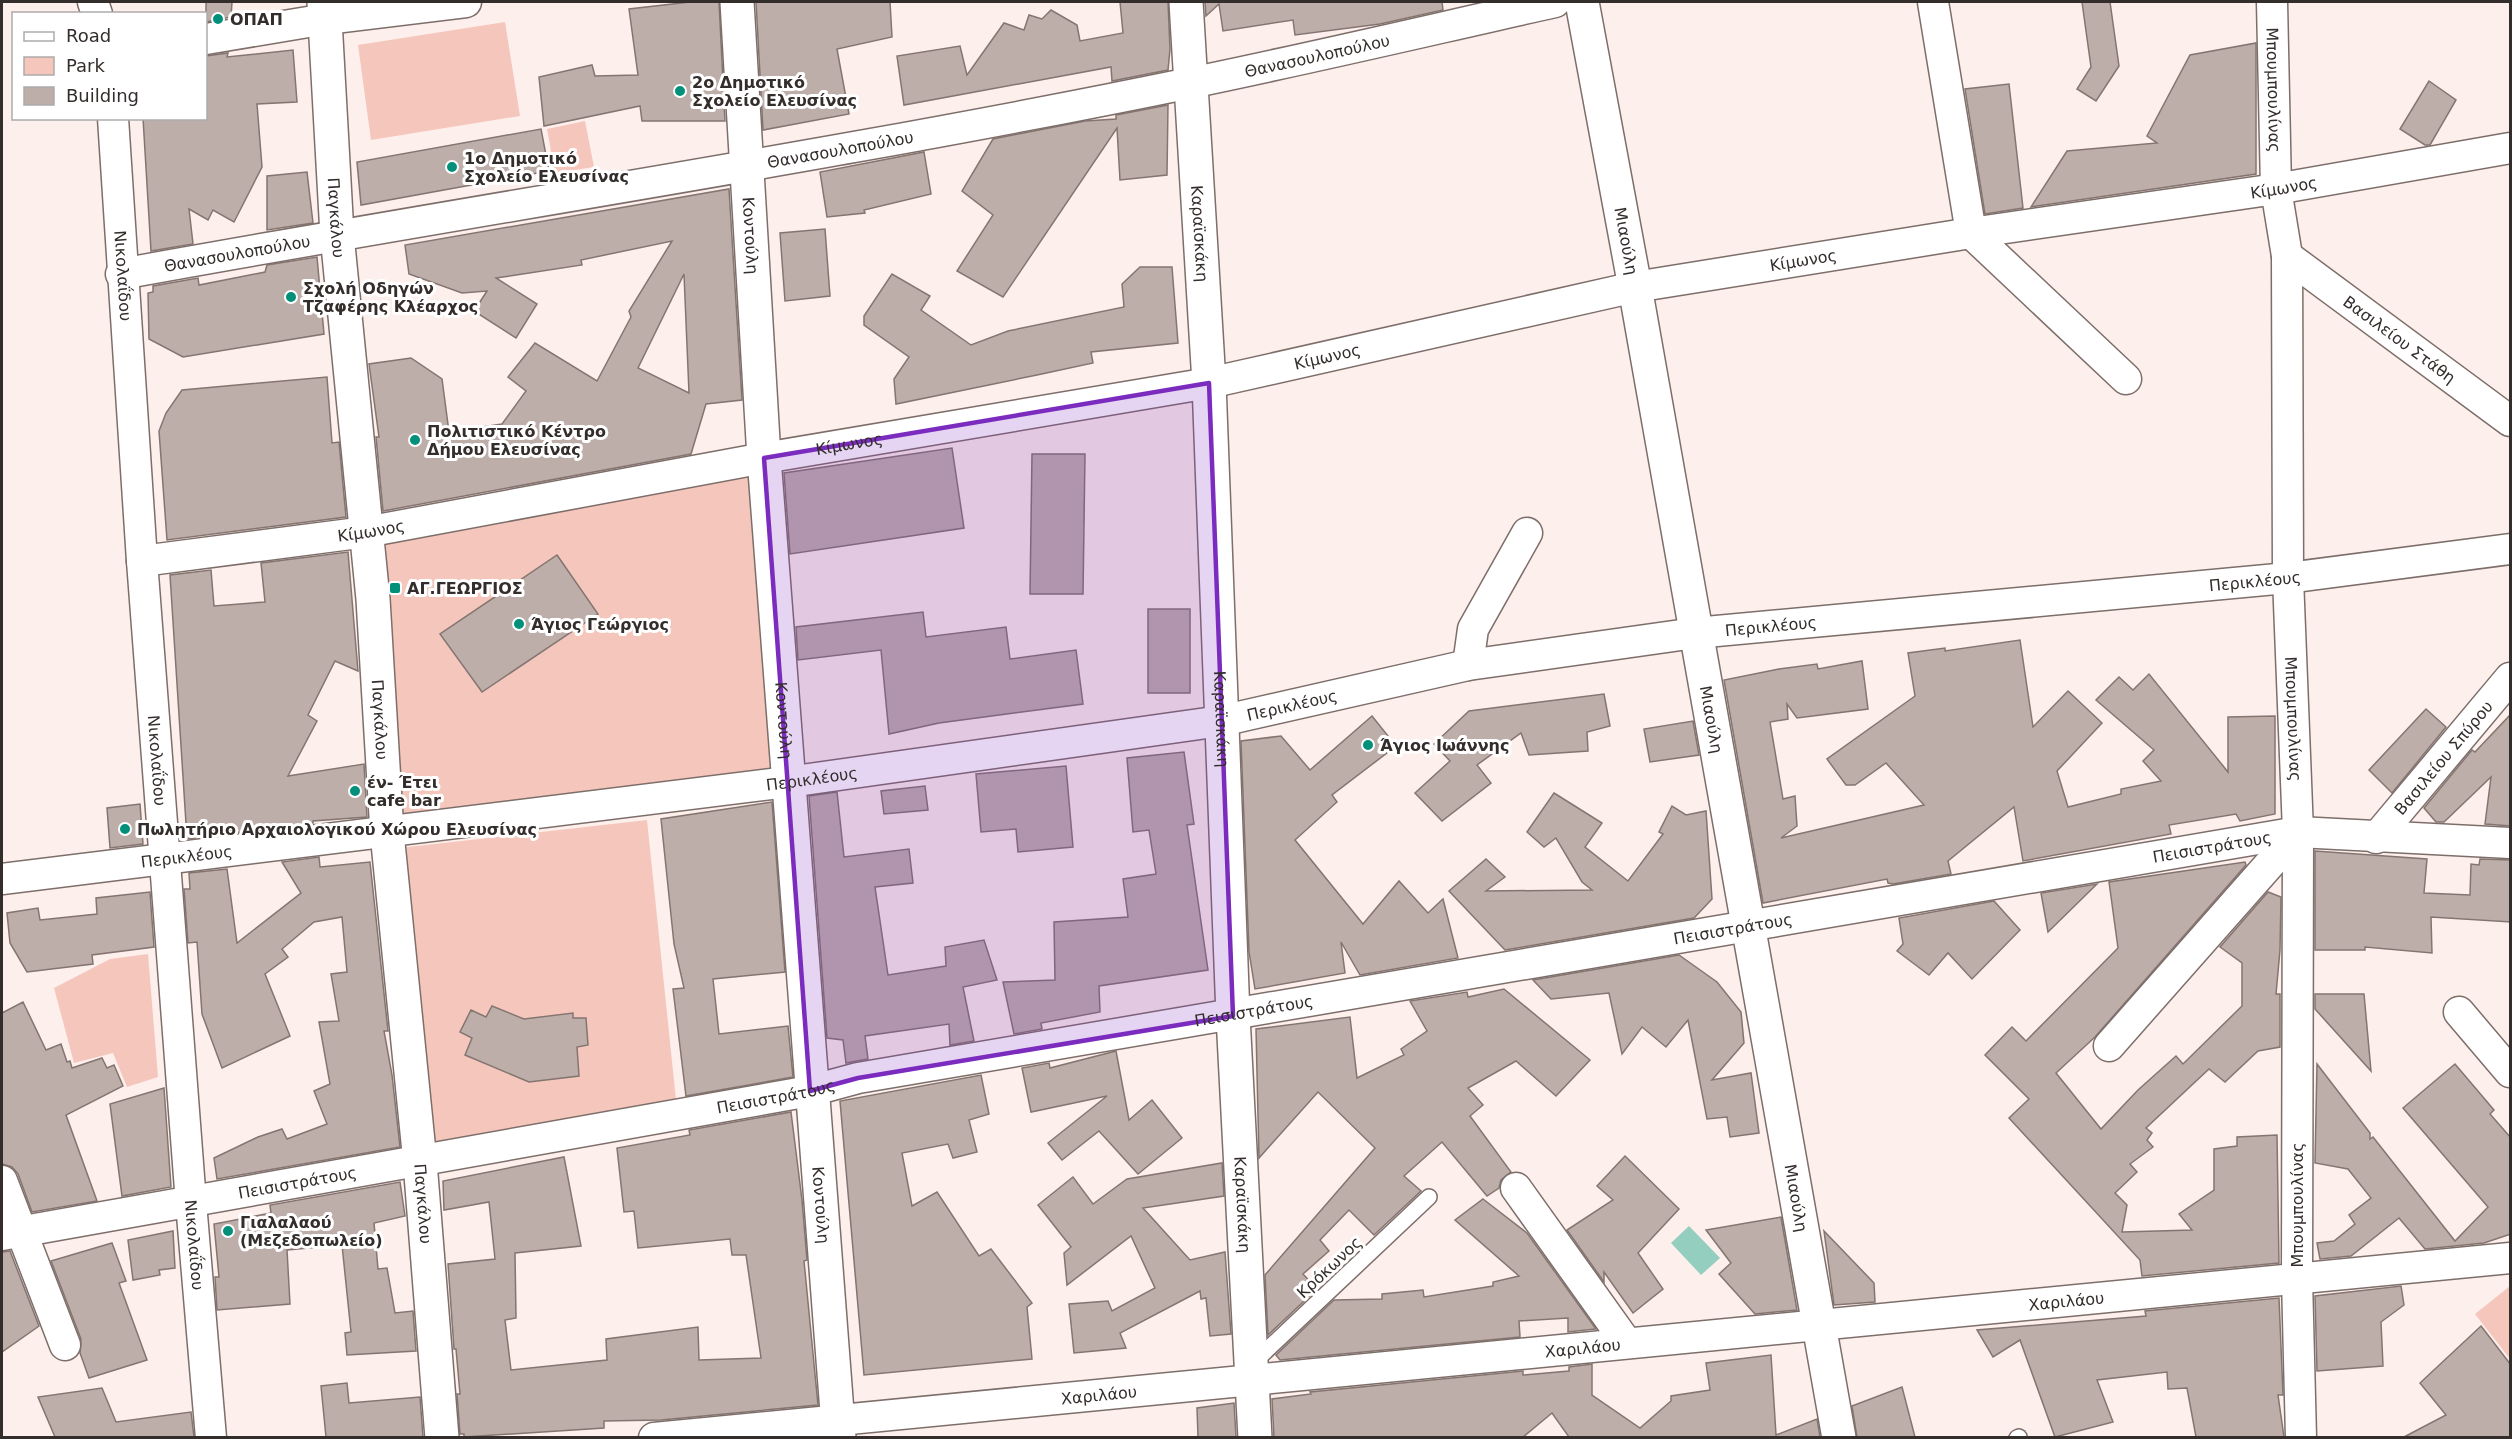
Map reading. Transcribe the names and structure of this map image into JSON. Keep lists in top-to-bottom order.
{
  "streets": {
    "street": [
      "Θανασουλοπούλου",
      "Μπουμπουλίνας",
      "Κίμωνος",
      "Παγκάλου",
      "Καραϊσκάκη",
      "Κοντούλη",
      "Μιαούλη",
      "Νικολαΐδου",
      "Βασιλείου Στάθη",
      "Περικλέους",
      "Βασιλείου Σπύρου",
      "Πεισιστράτους",
      "Χαριλάου"
    ],
    "lane": ["Κρόκωνος"]
  },
  "crossings": [
    ["Θανασουλοπούλου", "Παγκάλου"],
    ["Θανασουλοπούλου", "Καραϊσκάκη"],
    ["Θανασουλοπούλου", "Κοντούλη"],
    ["Θανασουλοπούλου", "Νικολαΐδου"],
    ["Μπουμπουλίνας", "Κίμωνος"],
    ["Μπουμπουλίνας", "Βασιλείου Στάθη"],
    ["Μπουμπουλίνας", "Περικλέους"],
    ["Μπουμπουλίνας", "Πεισιστράτους"],
    ["Μπουμπουλίνας", "Χαριλάου"],
    ["Κίμωνος", "Παγκάλου"],
    ["Κίμωνος", "Καραϊσκάκη"],
    ["Κίμωνος", "Κοντούλη"],
    ["Κίμωνος", "Μιαούλη"],
    ["Κίμωνος", "Νικολαΐδου"],
    ["Παγκάλου", "Περικλέους"],
    ["Παγκάλου", "Πεισιστράτους"],
    ["Καραϊσκάκη", "Περικλέους"],
    ["Καραϊσκάκη", "Πεισιστράτους"],
    ["Καραϊσκάκη", "Κρόκωνος"],
    ["Καραϊσκάκη", "Χαριλάου"],
    ["Κοντούλη", "Περικλέους"],
    ["Κοντούλη", "Πεισιστράτους"],
    ["Κοντούλη", "Χαριλάου"],
    ["Μιαούλη", "Περικλέους"],
    ["Μιαούλη", "Πεισιστράτους"],
    ["Μιαούλη", "Χαριλάου"],
    ["Νικολαΐδου", "Περικλέους"],
    ["Νικολαΐδου", "Πεισιστράτους"],
    ["Βασιλείου Σπύρου", "Πεισιστράτους"],
    ["Κρόκωνος", "Χαριλάου"]
  ],
  "places": {
    "other": [
      "ΟΠΑΠ",
      "2ο Δημοτικό Σχολείο Ελευσίνας",
      "1ο Δημοτικό Σχολείο Ελευσίνας",
      "Σχολή Οδηγών Τζαφέρης Κλέαρχος",
      "Πολιτιστικό Κέντρο Δήμου Ελευσίνας",
      "Άγιος Γεώργιος",
      "Άγιος Ιωάννης",
      "έν- Έτει cafe bar",
      "Πωλητήριο Αρχαιολογικού Χώρου Ελευσίνας",
      "Γιαλαλαού (Μεζεδοπωλείο)"
    ],
    "transit": ["ΑΓ.ΓΕΩΡΓΙΟΣ"]
  },
  "legend": ["Road", "Park", "Building"]
}
